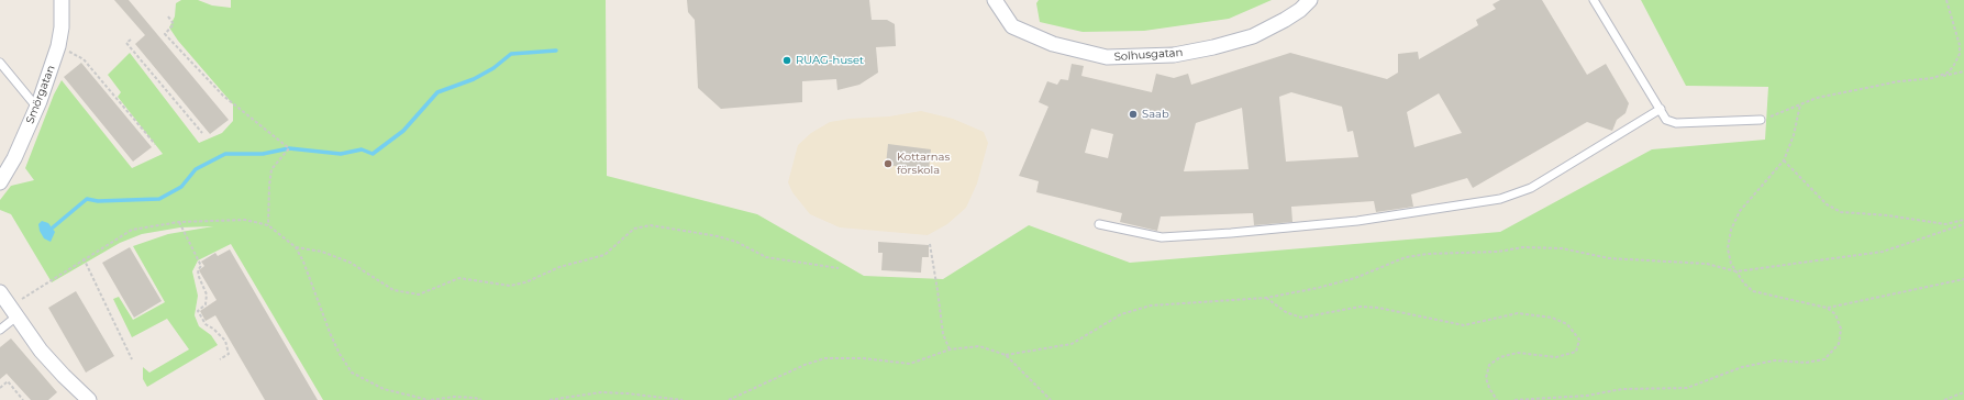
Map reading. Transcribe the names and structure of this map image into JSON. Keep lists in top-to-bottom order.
{
  "streets": {
    "street": ["Solhusgatan", "Smörgatan"]
  },
  "places": ["RUAG-huset", "Saab", "Kottarnas förskola"]
}
